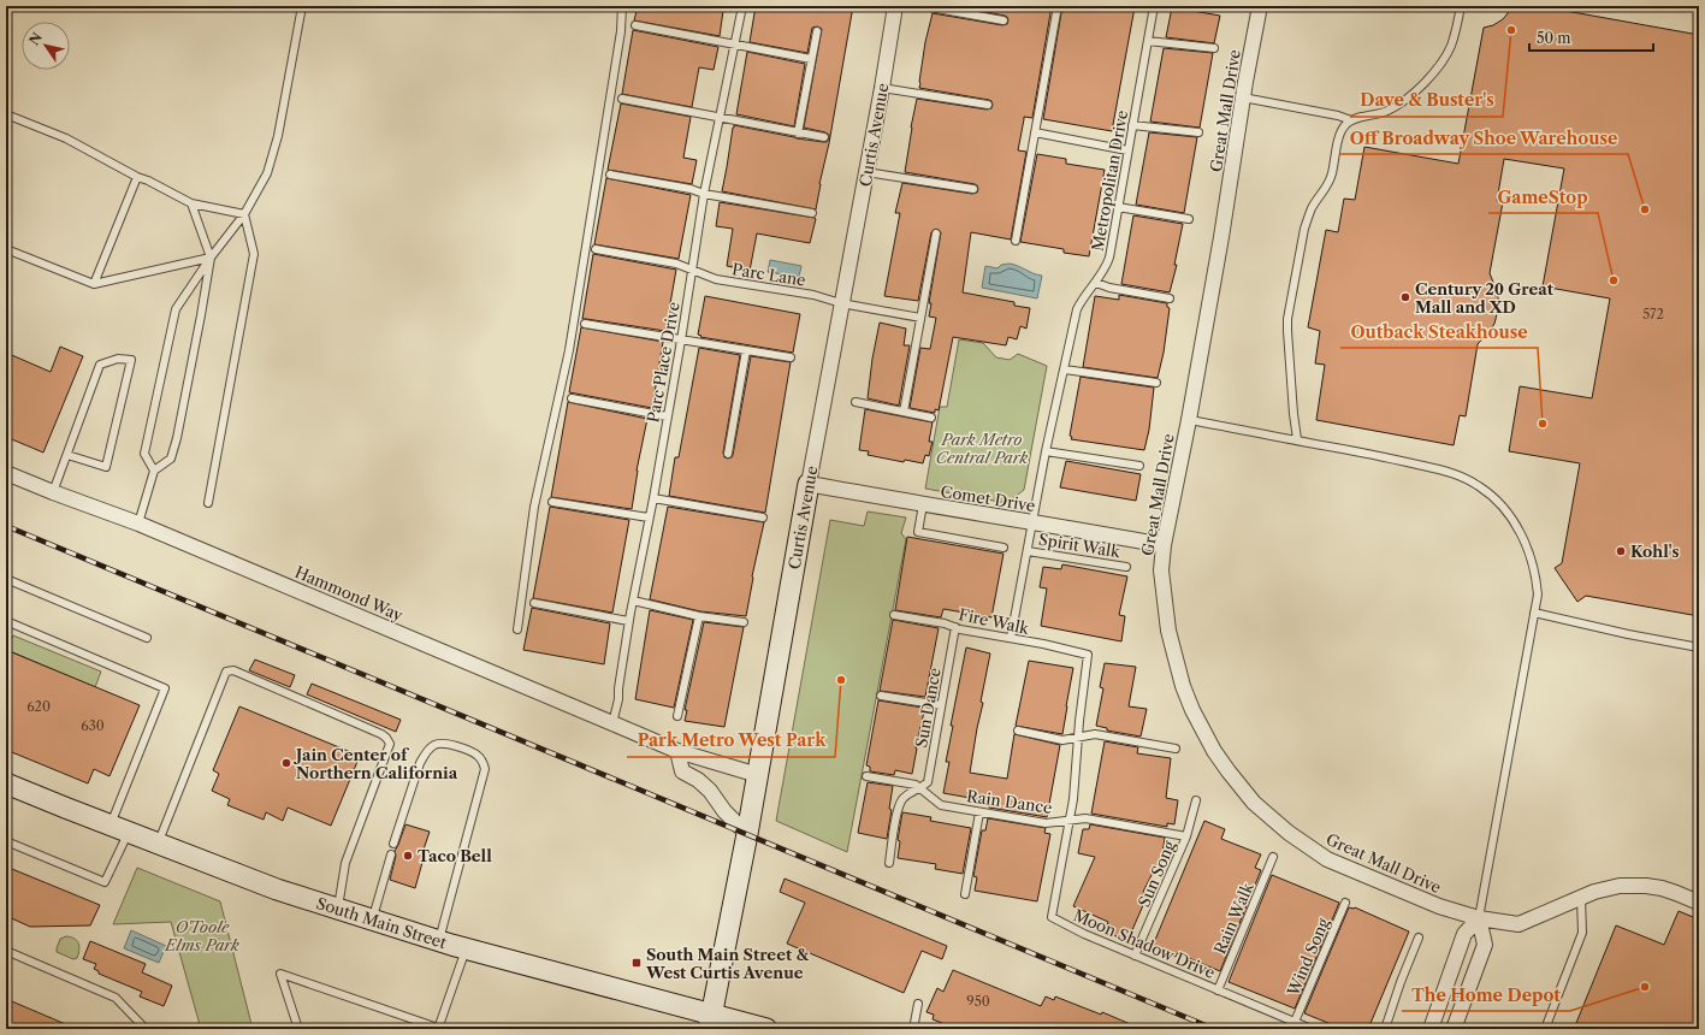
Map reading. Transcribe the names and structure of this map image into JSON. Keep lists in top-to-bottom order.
{
  "streets": {
    "main road": ["Curtis Avenue", "South Main Street"],
    "street": ["Great Mall Drive", "Comet Drive", "Hammond Way"],
    "lane": [
      "Metropolitan Drive",
      "Parc Lane",
      "Parc Place Drive",
      "Spirit Walk",
      "Fire Walk",
      "Sun Dance",
      "Rain Dance",
      "Sun Song",
      "Rain Walk",
      "Moon Shadow Drive",
      "Wind Song"
    ]
  },
  "crossings": [
    ["Great Mall Drive", "Comet Drive"],
    ["Curtis Avenue", "Parc Lane"],
    ["Curtis Avenue", "Comet Drive"],
    ["Curtis Avenue", "Hammond Way"],
    ["Curtis Avenue", "South Main Street"],
    ["Metropolitan Drive", "Comet Drive"],
    ["Metropolitan Drive", "Spirit Walk"],
    ["Metropolitan Drive", "Fire Walk"],
    ["Parc Lane", "Parc Place Drive"],
    ["Parc Place Drive", "Hammond Way"],
    ["Fire Walk", "Sun Dance"],
    ["Fire Walk", "Moon Shadow Drive"],
    ["Sun Dance", "Rain Dance"],
    ["Rain Dance", "Sun Song"],
    ["Rain Dance", "Moon Shadow Drive"],
    ["Sun Song", "Moon Shadow Drive"],
    ["Rain Walk", "Moon Shadow Drive"],
    ["Moon Shadow Drive", "Wind Song"]
  ],
  "parks": ["Park Metro Central Park", "O'Toole Elms Park"],
  "places": {
    "other": [
      "Dave & Buster's",
      "Off Broadway Shoe Warehouse",
      "GameStop",
      "Century 20 Great Mall and XD",
      "Outback Steakhouse",
      "Kohl's",
      "Park Metro West Park",
      "Jain Center of Northern California",
      "Taco Bell",
      "The Home Depot"
    ],
    "transit": ["South Main Street & West Curtis Avenue"]
  },
  "house_numbers": [
    "572",
    "620",
    "630",
    "950"
  ],
  "scale_bar": "50 m",
  "north": "top left"
}
